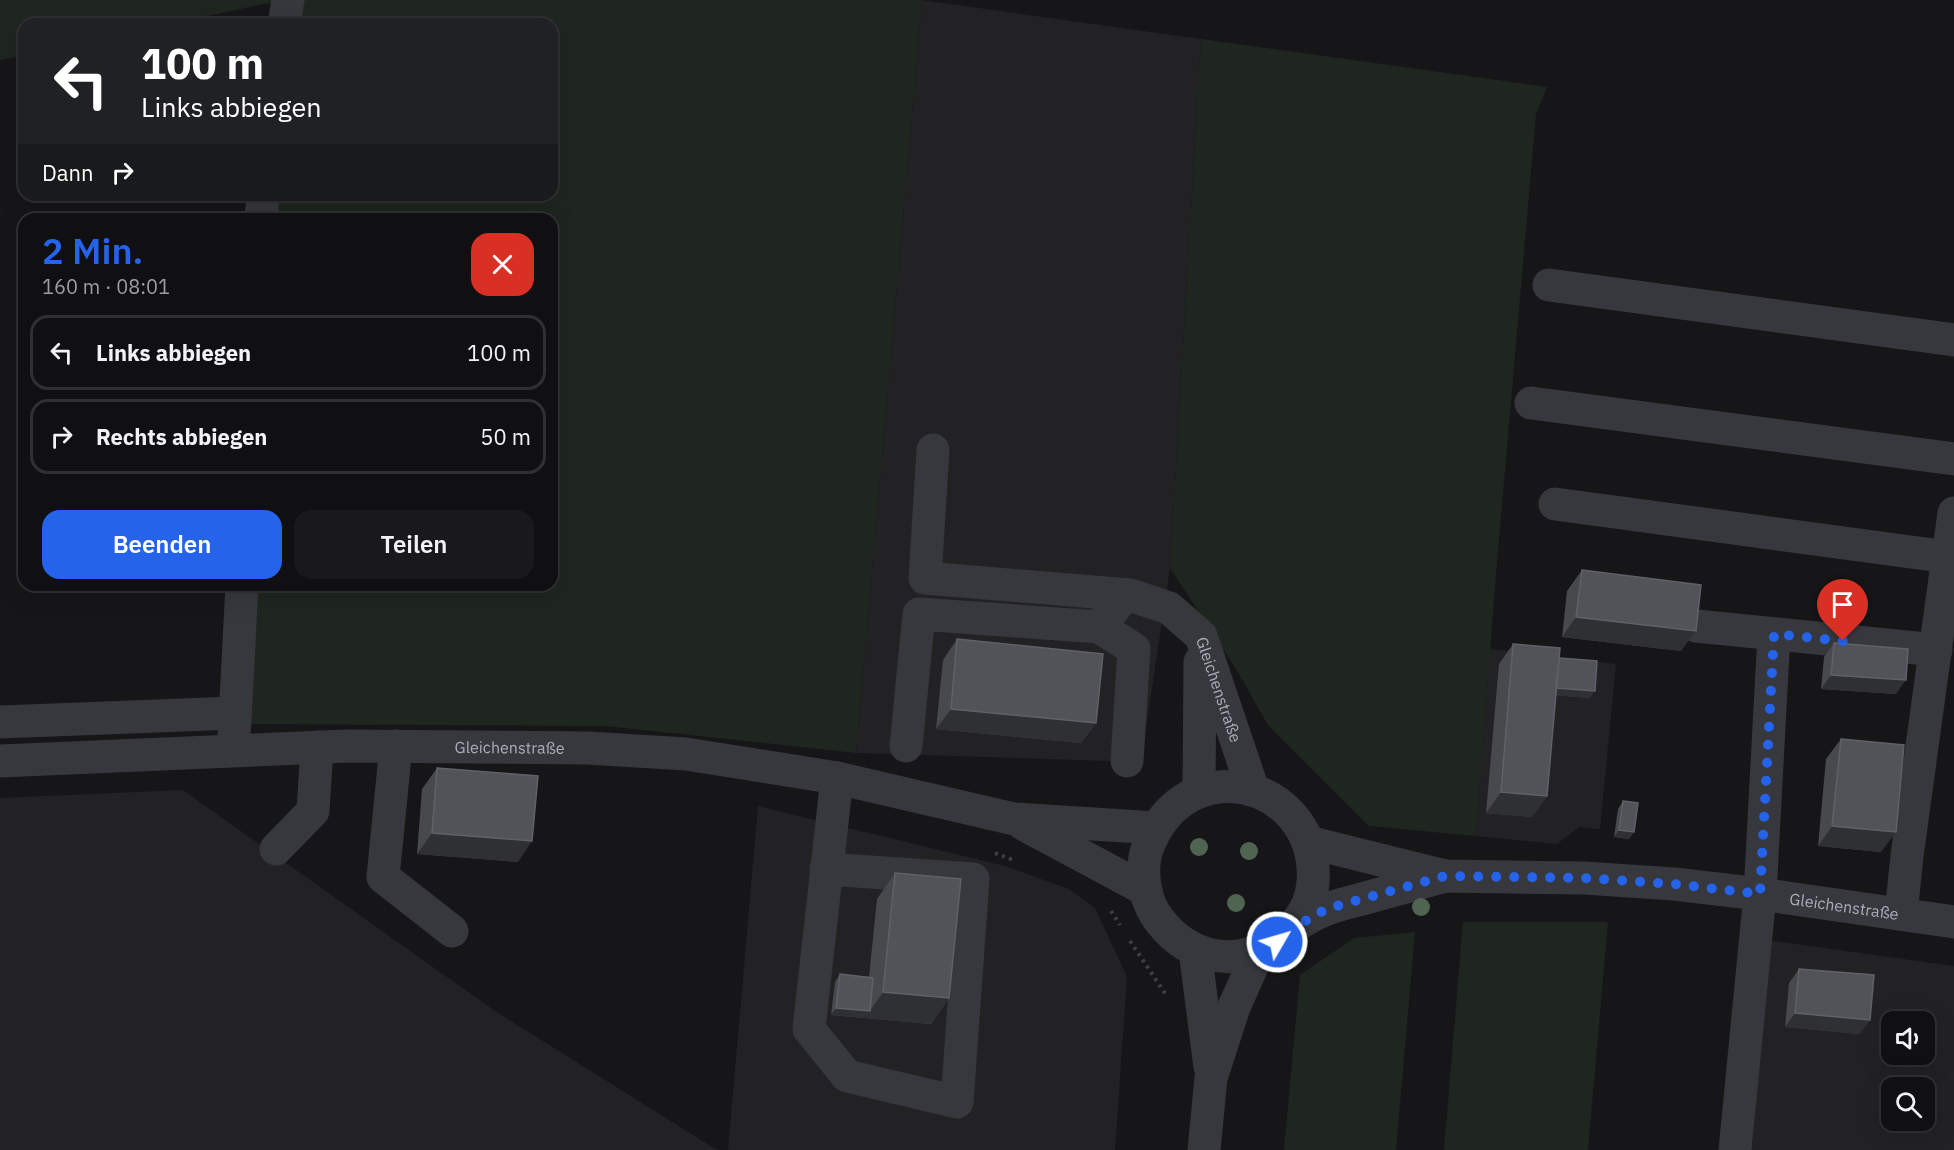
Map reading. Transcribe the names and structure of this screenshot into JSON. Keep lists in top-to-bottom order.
{
  "streets": {
    "street": ["Gleichenstraße"]
  },
  "page": {
    "turn": ["100 m", "Links abbiegen"],
    "then": "Dann",
    "heading": ["2 Min.", "160 m · 08:01"],
    "list": [
      {
        "name": "Links abbiegen",
        "value": "100 m"
      },
      {
        "name": "Rechts abbiegen",
        "value": "50 m"
      }
    ],
    "buttons": ["Beenden", "Teilen"]
  }
}
